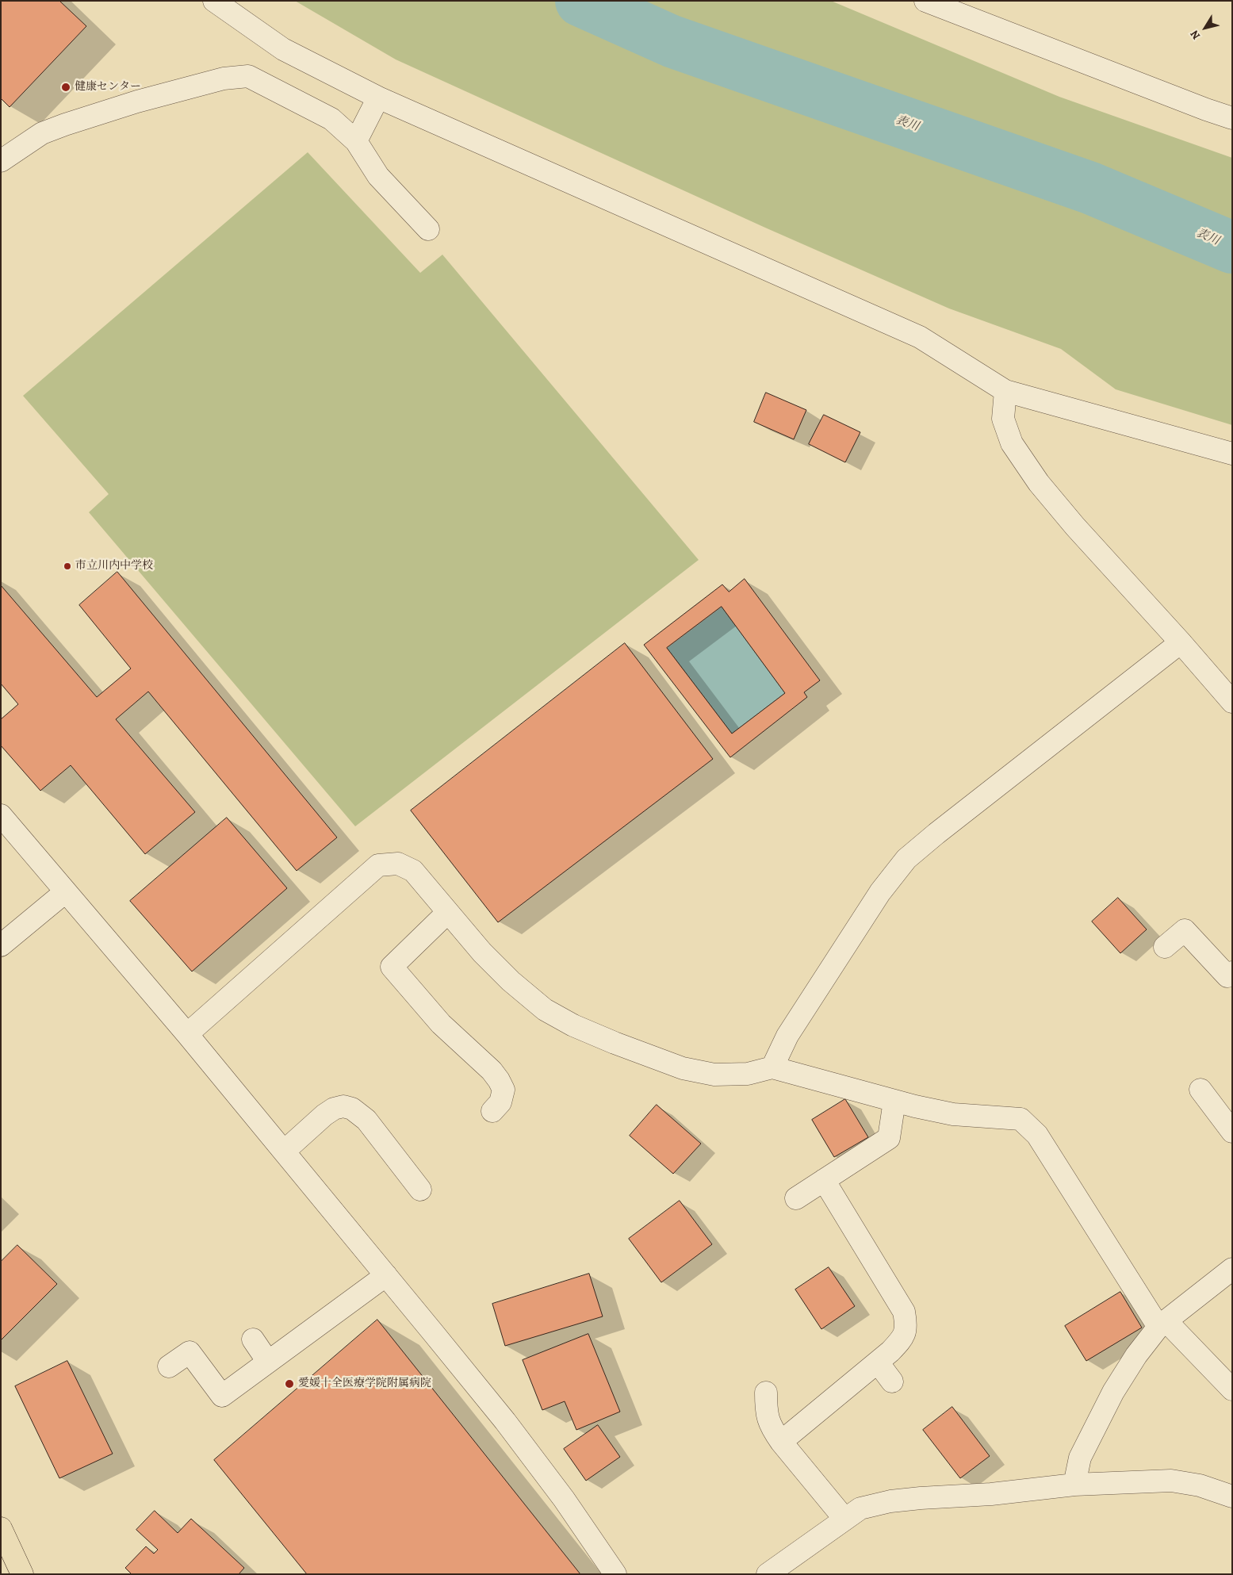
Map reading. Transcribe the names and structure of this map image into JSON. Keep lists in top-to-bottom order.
{
  "water": ["表川"],
  "places": ["健康センター", "市立川内中学校", "愛媛十全医療学院附属病院"],
  "north": "bottom left"
}
